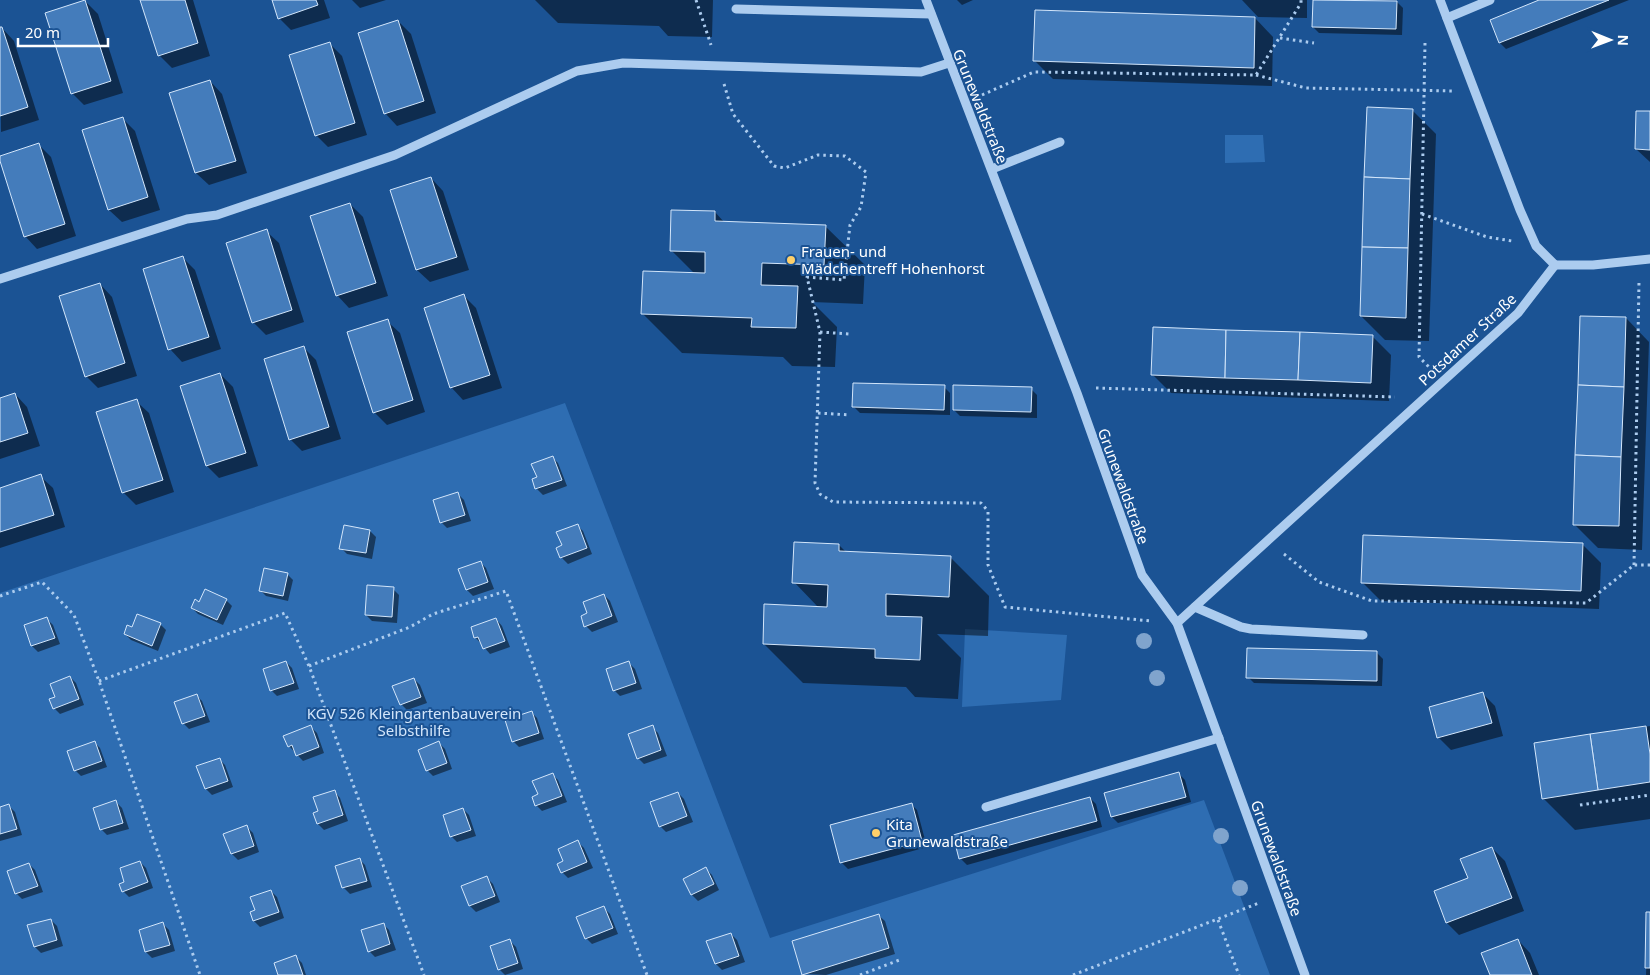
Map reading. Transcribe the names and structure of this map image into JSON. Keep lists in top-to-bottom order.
{
  "streets": {
    "street": ["Grunewaldstraße", "Potsdamer Straße"]
  },
  "crossings": [
    ["Grunewaldstraße", "Potsdamer Straße"]
  ],
  "parks": ["KGV 526 Kleingartenbauverein Selbsthilfe"],
  "places": ["Frauen- und Mädchentreff Hohenhorst", "Kita Grunewaldstraße"],
  "scale_bar": "20 m",
  "north": "right"
}
